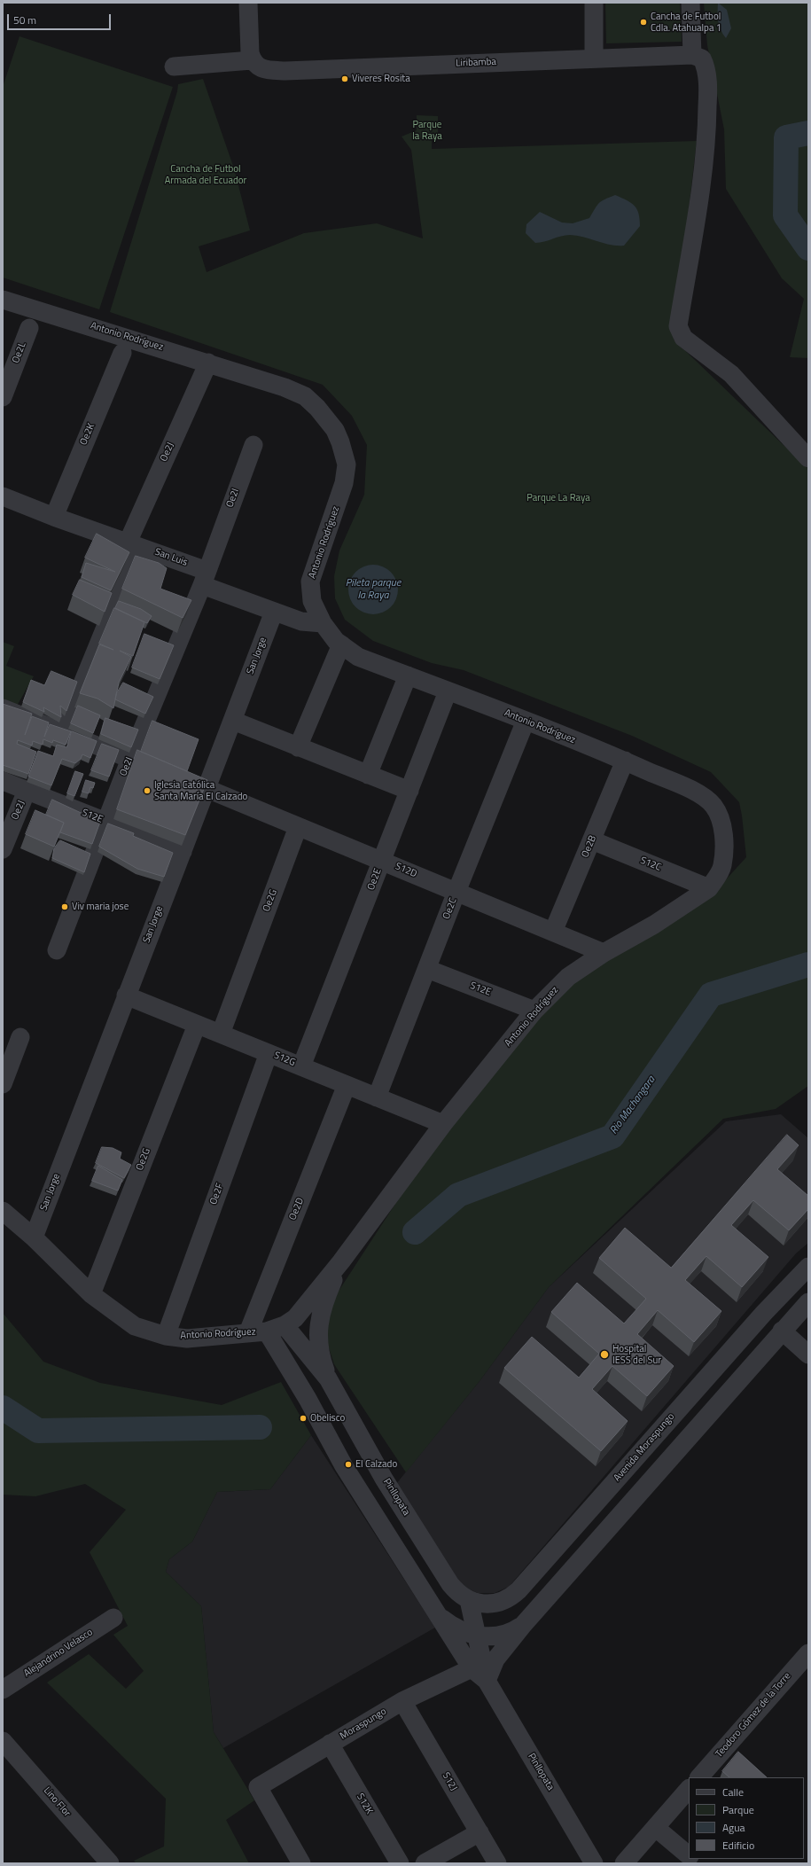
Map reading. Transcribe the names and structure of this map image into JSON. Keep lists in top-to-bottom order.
{
  "streets": {
    "street": [
      "Liribamba",
      "Antonio Rodríguez",
      "Oe2L",
      "Oe2K",
      "Oe2J",
      "Oe2I",
      "San Luis",
      "San Jorge",
      "S12E",
      "Oe2B",
      "S12C",
      "S12D",
      "Oe2E",
      "Oe2G",
      "Oe2C",
      "S12G",
      "Oe2F",
      "Oe2D",
      "Avenida Moraspungo",
      "Pinllopata",
      "Alejandrino Velasco",
      "Teodoro Gómez de la Torre",
      "Moraspungo",
      "S12J",
      "Lino Flor",
      "S12K"
    ]
  },
  "crossings": [
    ["Antonio Rodríguez", "Oe2J"],
    ["Antonio Rodríguez", "San Luis"],
    ["Antonio Rodríguez", "San Jorge"],
    ["Antonio Rodríguez", "S12E"],
    ["Antonio Rodríguez", "Oe2B"],
    ["Antonio Rodríguez", "S12C"],
    ["Antonio Rodríguez", "S12D"],
    ["Antonio Rodríguez", "Oe2E"],
    ["Antonio Rodríguez", "Oe2G"],
    ["Antonio Rodríguez", "Oe2C"],
    ["Antonio Rodríguez", "S12G"],
    ["Antonio Rodríguez", "Oe2F"],
    ["Antonio Rodríguez", "Oe2D"],
    ["Antonio Rodríguez", "Pinllopata"],
    ["Oe2K", "San Luis"],
    ["Oe2J", "San Luis"],
    ["Oe2J", "S12E"],
    ["Oe2I", "San Luis"],
    ["Oe2I", "S12E"],
    ["San Luis", "San Jorge"],
    ["San Jorge", "S12E"],
    ["San Jorge", "S12D"],
    ["San Jorge", "S12G"],
    ["S12E", "Oe2C"],
    ["Oe2B", "S12C"],
    ["Oe2B", "S12D"],
    ["S12D", "Oe2E"],
    ["S12D", "Oe2G"],
    ["S12D", "Oe2C"],
    ["Oe2E", "S12G"],
    ["Oe2G", "S12G"],
    ["Oe2C", "S12G"],
    ["S12G", "Oe2F"],
    ["S12G", "Oe2D"],
    ["Avenida Moraspungo", "Pinllopata"],
    ["Pinllopata", "Moraspungo"],
    ["Moraspungo", "S12J"],
    ["Moraspungo", "S12K"]
  ],
  "water": ["Pileta parque la Raya", "Rio Machangara"],
  "parks": ["Parque la Raya", "Cancha de Futbol Armada del Ecuador", "Parque La Raya"],
  "places": [
    "Cancha de Futbol Cdla. Atahualpa 1",
    "Viveres Rosita",
    "Iglesia Católica Santa María El Calzado",
    "Viv maria jose",
    "Hospital IESS del Sur",
    "Obelisco",
    "El Calzado"
  ],
  "legend": [
    "Calle",
    "Parque",
    "Agua",
    "Edificio"
  ],
  "scale_bar": "50 m"
}
